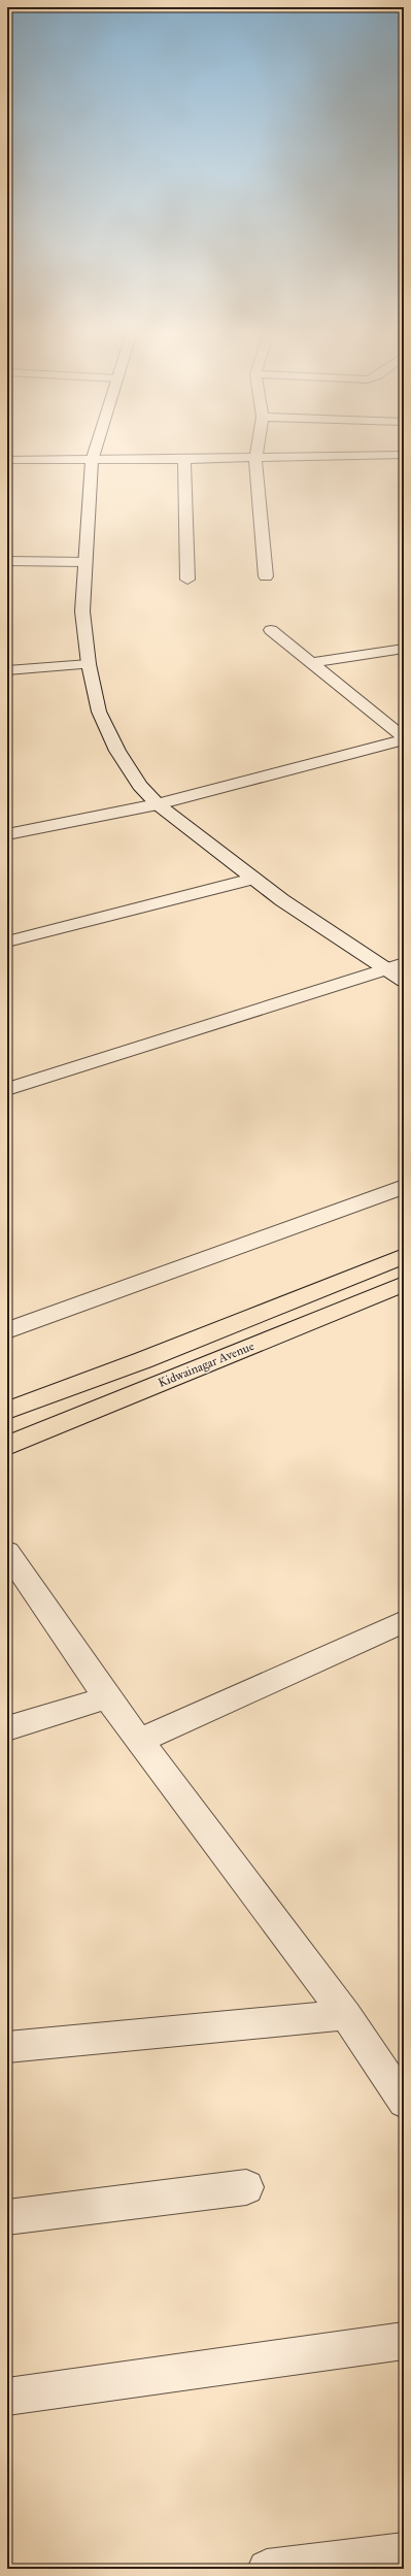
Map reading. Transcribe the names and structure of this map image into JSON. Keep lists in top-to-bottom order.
{
  "streets": {
    "main road": ["Kidwainagar Avenue"]
  }
}
